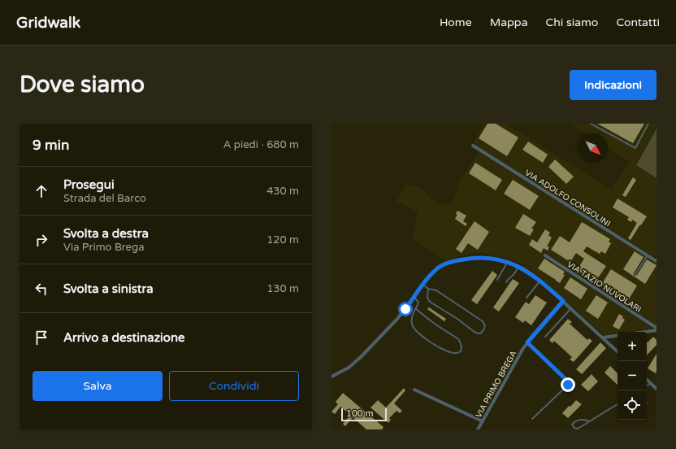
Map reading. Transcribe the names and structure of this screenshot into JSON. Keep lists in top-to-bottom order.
{
  "streets": {
    "street": ["VIA ADOLFO CONSOLINI", "VIA TAZIO NUVOLARI", "VIA PRIMO BREGA"]
  },
  "scale_bar": "100 m",
  "north": "bottom right",
  "page": {
    "header": "Gridwalk",
    "nav": [
      "Home",
      "Mappa",
      "Chi siamo",
      "Contatti"
    ],
    "buttons": [
      "Indicazioni",
      ["Salva", "Condividi"]
    ],
    "title": "Dove siamo",
    "heading": ["9 min", "A piedi · 680 m"],
    "list": [
      ["Prosegui", "Strada del Barco", "430 m"],
      ["Svolta a destra", "Via Primo Brega", "120 m"],
      ["Svolta a sinistra", "130 m"],
      "Arrivo a destinazione"
    ],
    "map_buttons": ["+", "−"],
    "scale": "100 m"
  }
}
